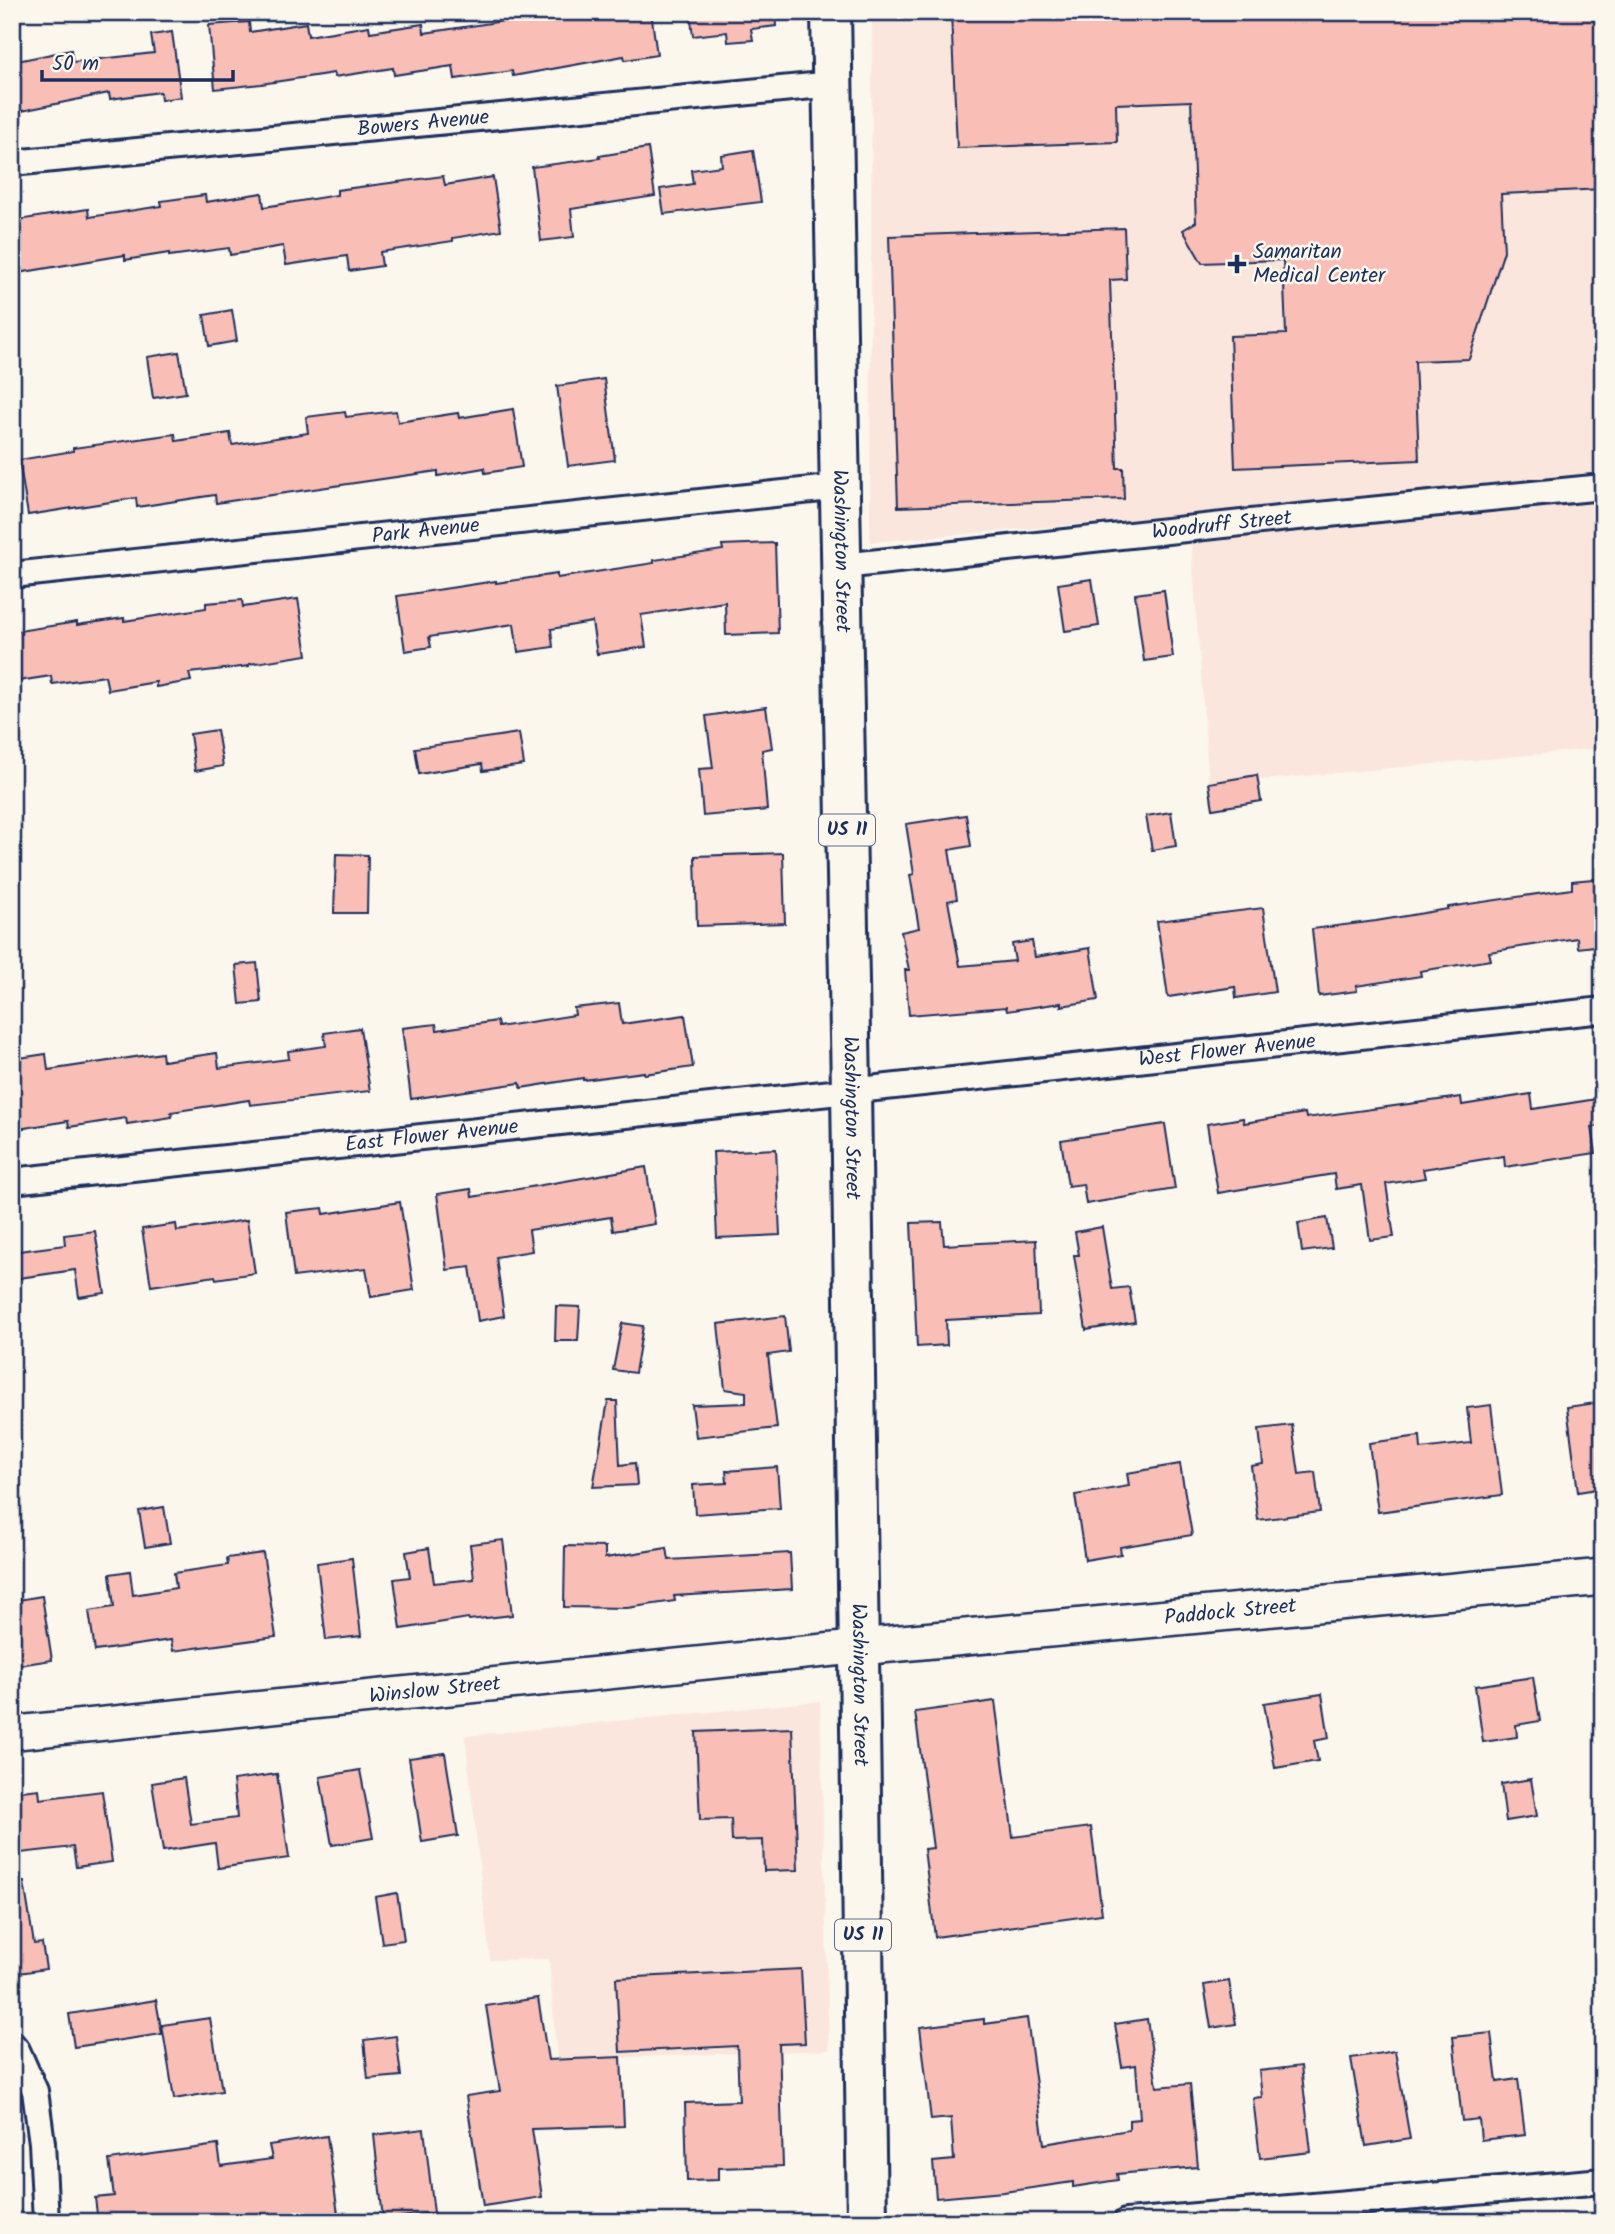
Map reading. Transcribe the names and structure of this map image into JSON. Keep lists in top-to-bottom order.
{
  "streets": {
    "main road": ["Washington Street", "US 11", "Paddock Street"],
    "street": [
      "Bowers Avenue",
      "Woodruff Street",
      "Park Avenue",
      "West Flower Avenue",
      "East Flower Avenue",
      "Winslow Street"
    ]
  },
  "crossings": [
    ["Bowers Avenue", "Washington Street"],
    ["Woodruff Street", "Washington Street"],
    ["Park Avenue", "Washington Street"],
    ["Washington Street", "West Flower Avenue"],
    ["Washington Street", "East Flower Avenue"],
    ["Washington Street", "Paddock Street"],
    ["Washington Street", "Winslow Street"],
    ["West Flower Avenue", "East Flower Avenue"],
    ["Paddock Street", "Winslow Street"]
  ],
  "places": {
    "health": ["Samaritan Medical Center"]
  },
  "scale_bar": "50 m"
}
